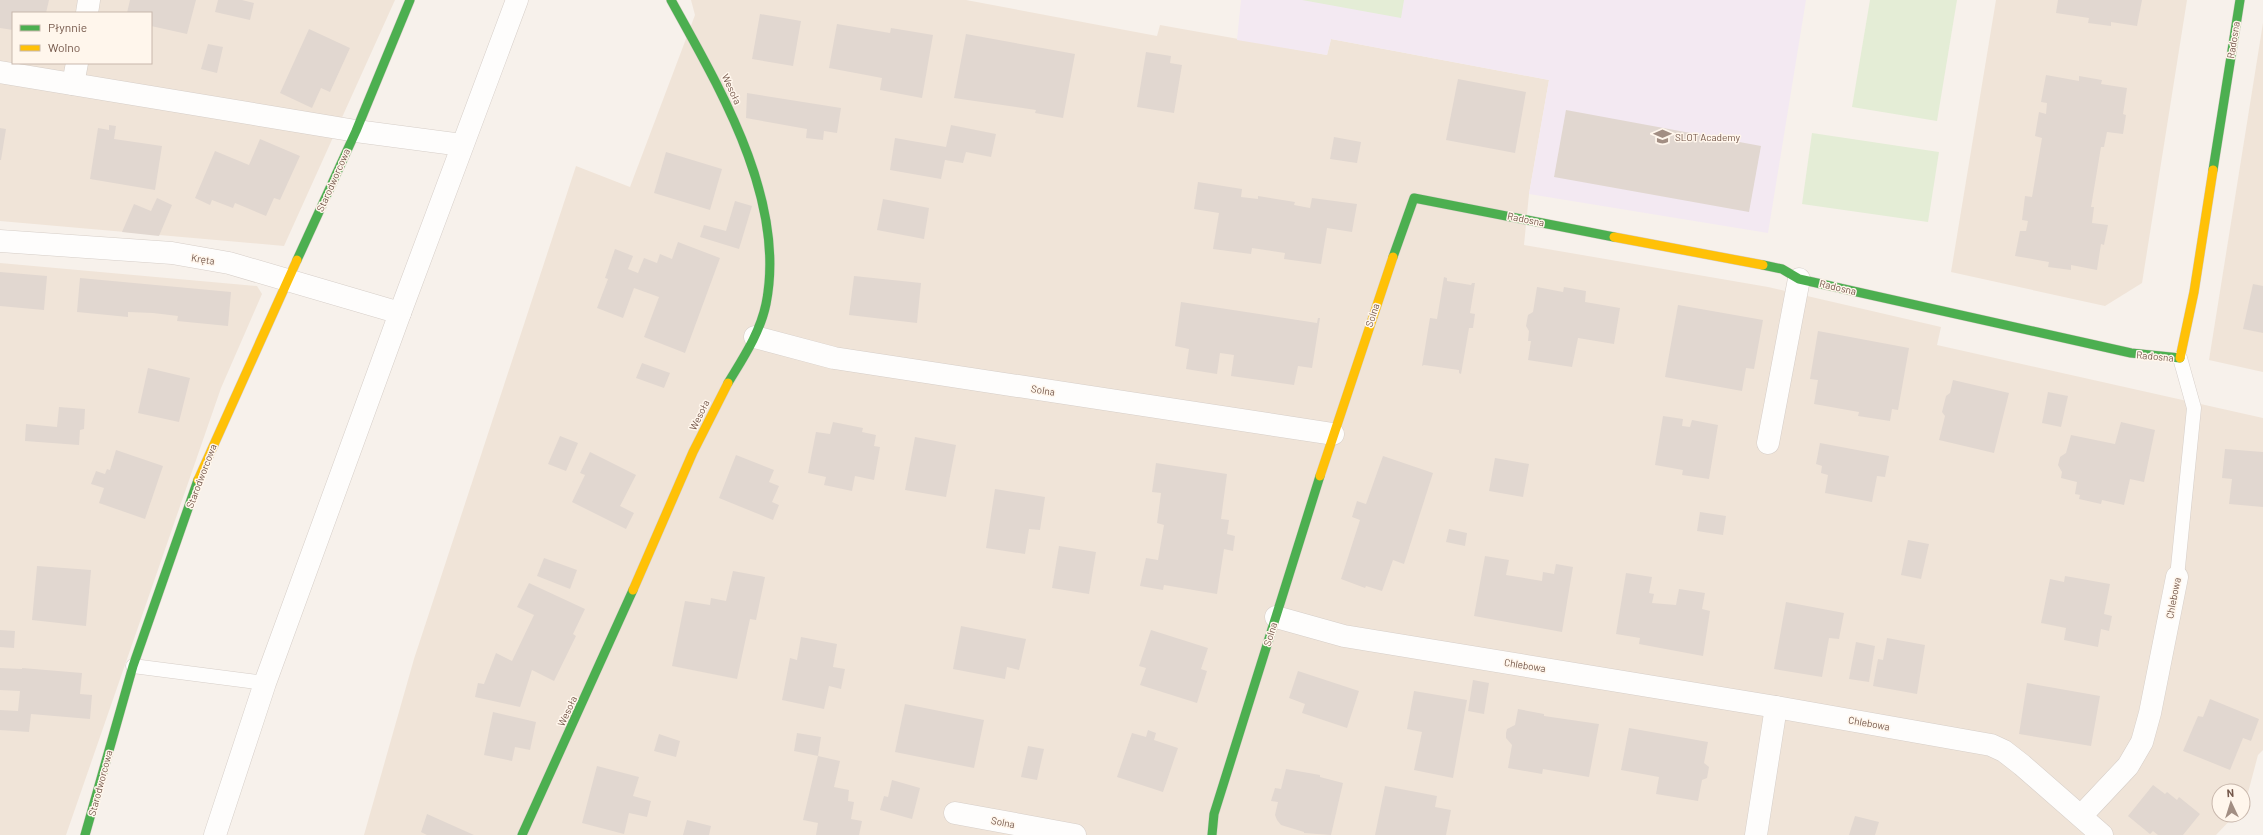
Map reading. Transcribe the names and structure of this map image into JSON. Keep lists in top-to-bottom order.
{
  "streets": {
    "street": [
      "Radosna",
      "Wesoła",
      "Starodworcowa",
      "Kręta",
      "Solna",
      "Chlebowa"
    ]
  },
  "crossings": [
    ["Radosna", "Solna"],
    ["Radosna", "Chlebowa"],
    ["Wesoła", "Solna"],
    ["Starodworcowa", "Kręta"],
    ["Solna", "Chlebowa"]
  ],
  "places": {
    "school or university": ["SLOT Academy"]
  },
  "legend": ["Płynnie", "Wolno"],
  "north": "top"
}
